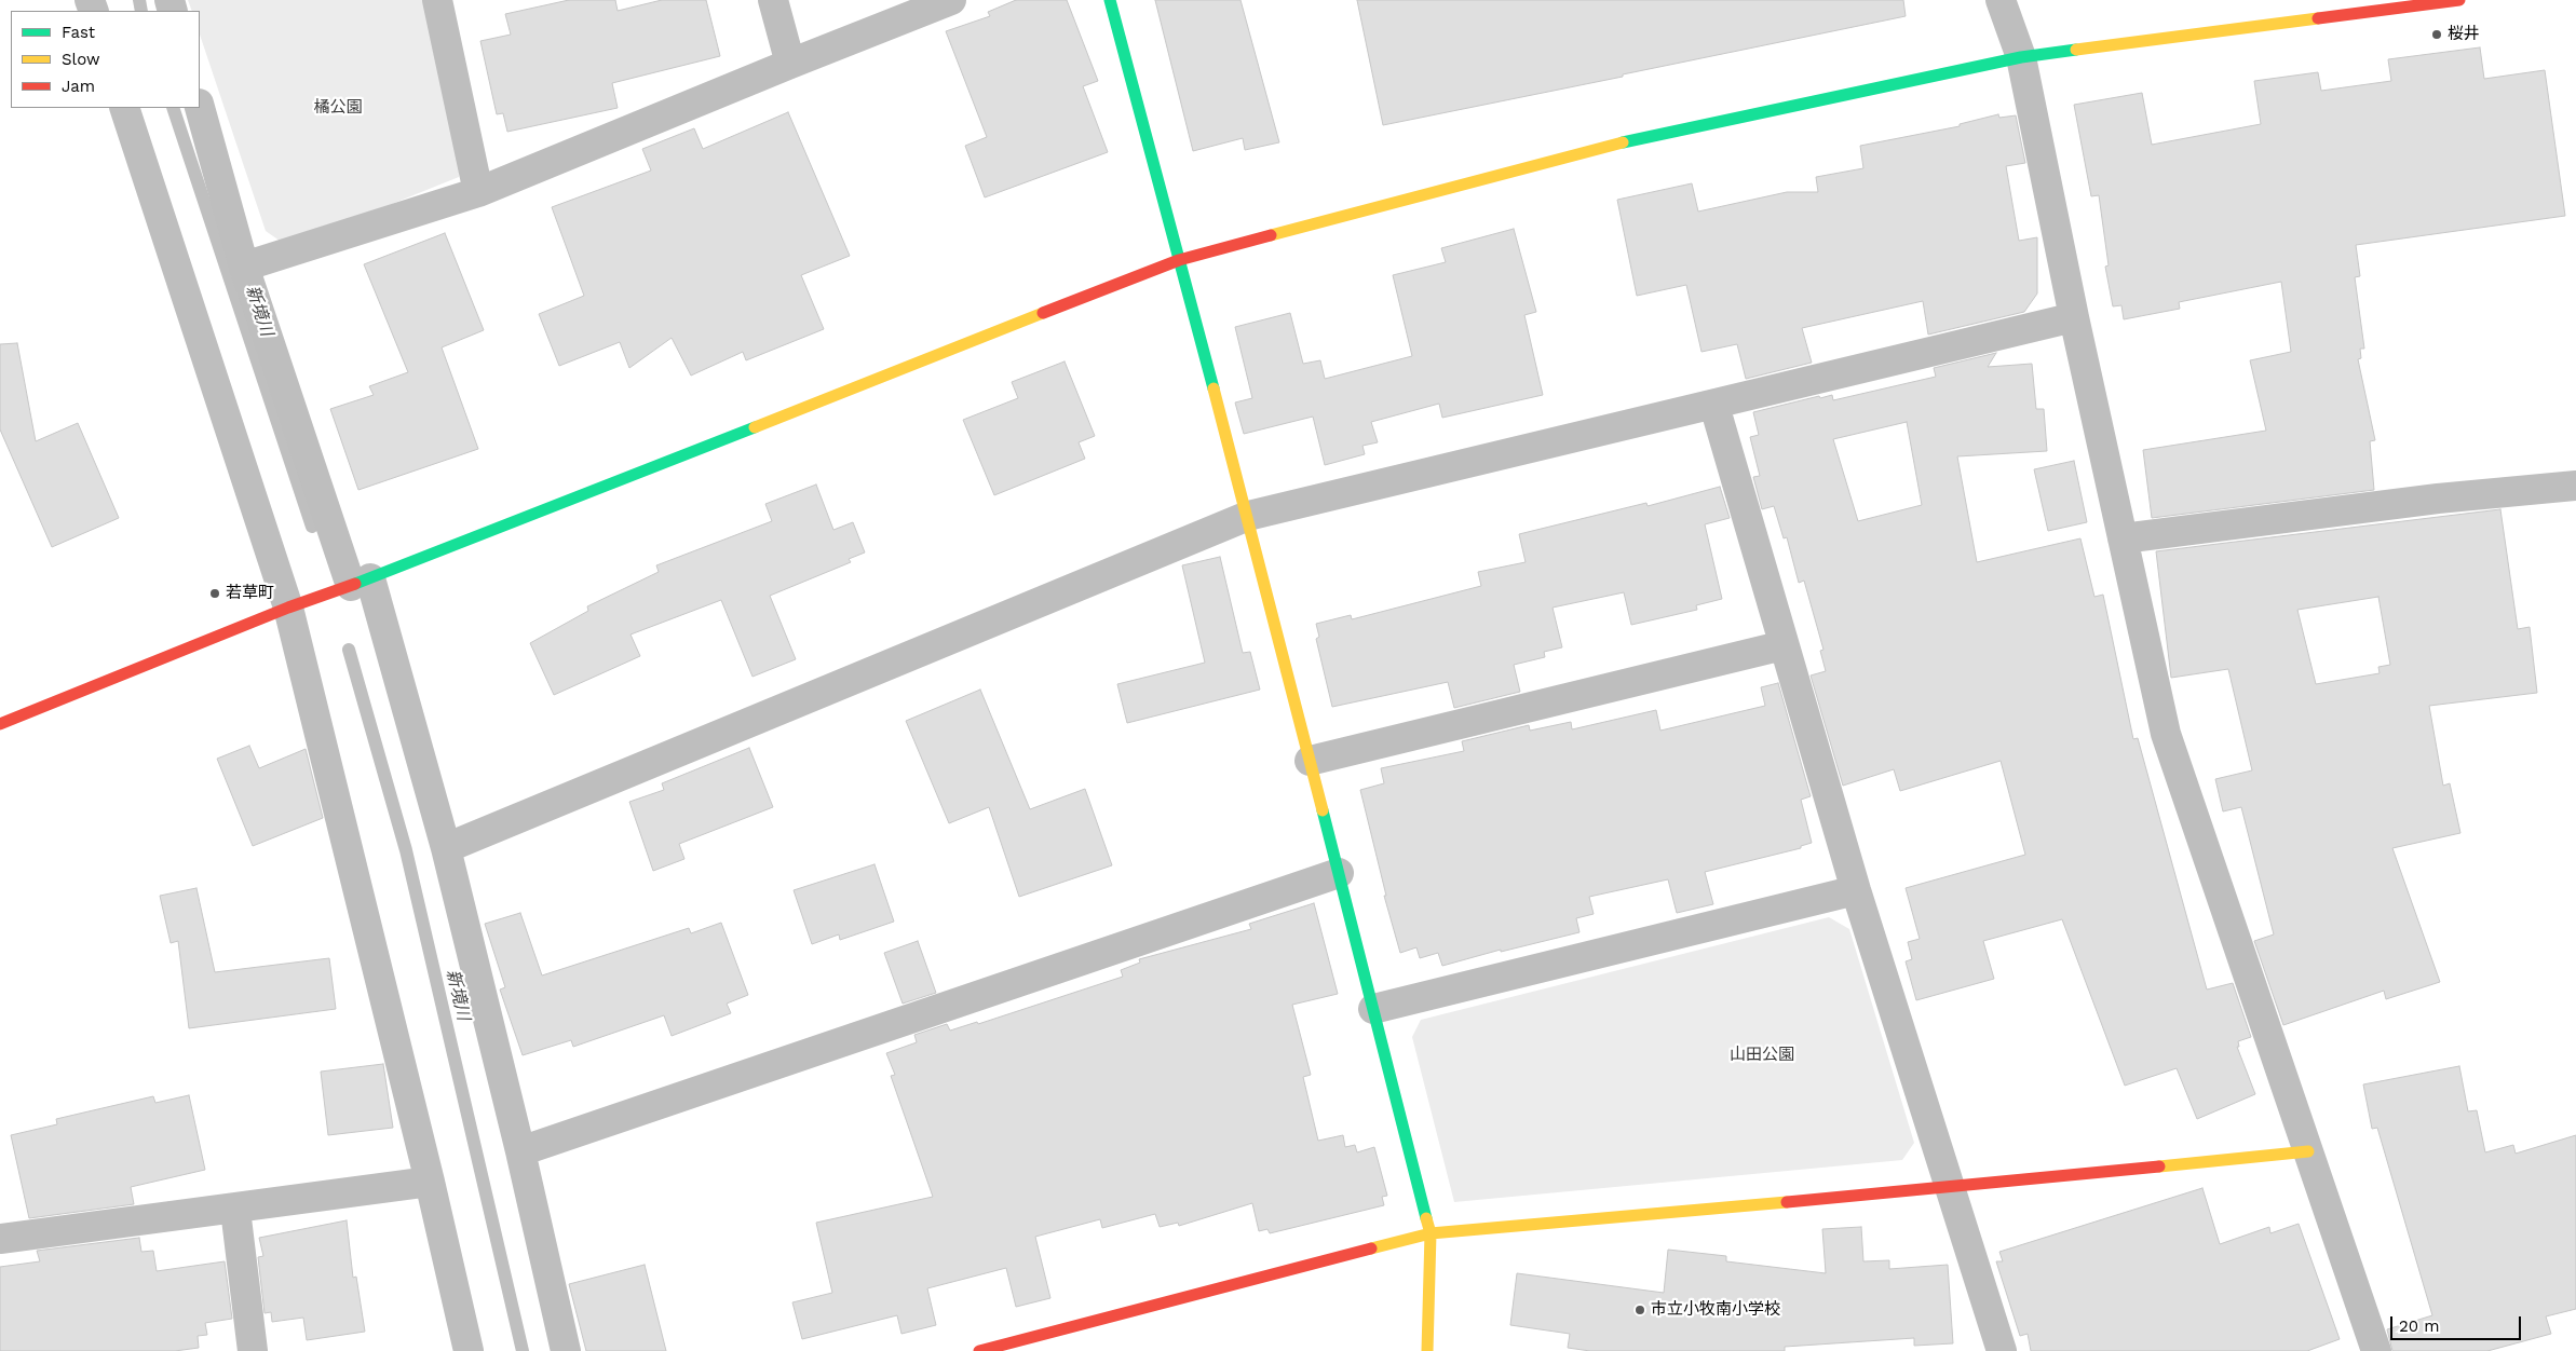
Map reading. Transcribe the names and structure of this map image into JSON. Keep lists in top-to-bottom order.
{
  "water": ["新境川"],
  "parks": ["橘公園", "山田公園"],
  "places": ["桜井", "若草町", "市立小牧南小学校"],
  "legend": ["Fast", "Slow", "Jam"],
  "scale_bar": "20 m"
}
